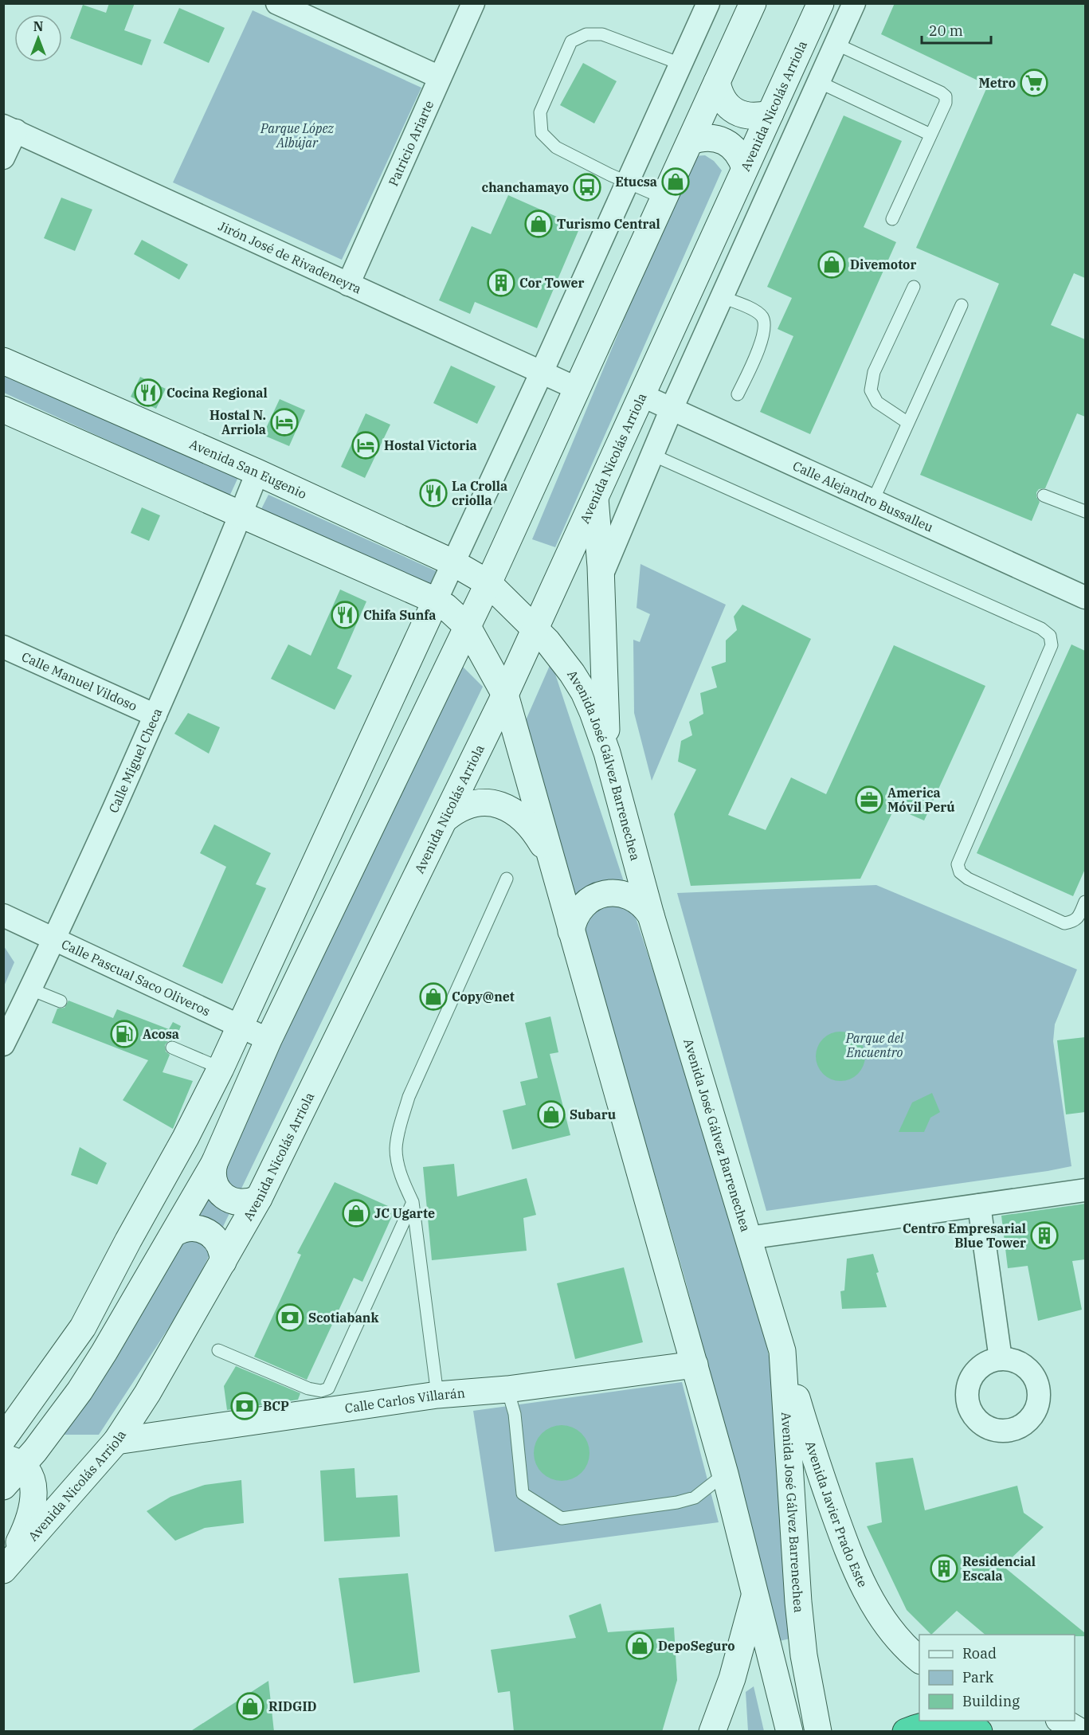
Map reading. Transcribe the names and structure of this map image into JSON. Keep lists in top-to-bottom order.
{
  "streets": {
    "main road": [
      "Avenida Nicolás Arriola",
      "Avenida San Eugenio",
      "Avenida José Gálvez Barrenechea",
      "Calle Carlos Villarán",
      "Avenida Javier Prado Este"
    ],
    "street": [
      "Patricio Ariarte",
      "Jirón José de Rivadeneyra",
      "Calle Alejandro Bussalleu",
      "Calle Manuel Vildoso",
      "Calle Miguel Checa",
      "Calle Pascual Saco Oliveros"
    ]
  },
  "crossings": [
    ["Avenida Nicolás Arriola", "Calle Alejandro Bussalleu"],
    ["Avenida Nicolás Arriola", "Avenida José Gálvez Barrenechea"],
    ["Avenida Nicolás Arriola", "Calle Carlos Villarán"],
    ["Patricio Ariarte", "Jirón José de Rivadeneyra"],
    ["Avenida San Eugenio", "Calle Miguel Checa"],
    ["Avenida San Eugenio", "Avenida José Gálvez Barrenechea"],
    ["Calle Manuel Vildoso", "Calle Miguel Checa"],
    ["Calle Miguel Checa", "Calle Pascual Saco Oliveros"],
    ["Avenida José Gálvez Barrenechea", "Avenida Javier Prado Este"]
  ],
  "parks": ["Parque López Albújar", "Parque del Encuentro"],
  "places": {
    "supermarket": ["Metro"],
    "shop": [
      "Etucsa",
      "Turismo Central",
      "Divemotor",
      "Copy@net",
      "Subaru",
      "JC Ugarte",
      "DepoSeguro",
      "RIDGID"
    ],
    "bus stop": ["chanchamayo"],
    "building": ["Cor Tower", "Centro Empresarial Blue Tower", "Residencial Escala"],
    "restaurant": ["Cocina Regional", "La Crolla criolla", "Chifa Sunfa"],
    "hotel": ["Hostal N. Arriola", "Hostal Victoria"],
    "office": ["America Móvil Perú"],
    "fuel station": ["Acosa"],
    "bank": ["Scotiabank", "BCP"]
  },
  "legend": ["Road", "Park", "Building"],
  "scale_bar": "20 m",
  "north": "top"
}
